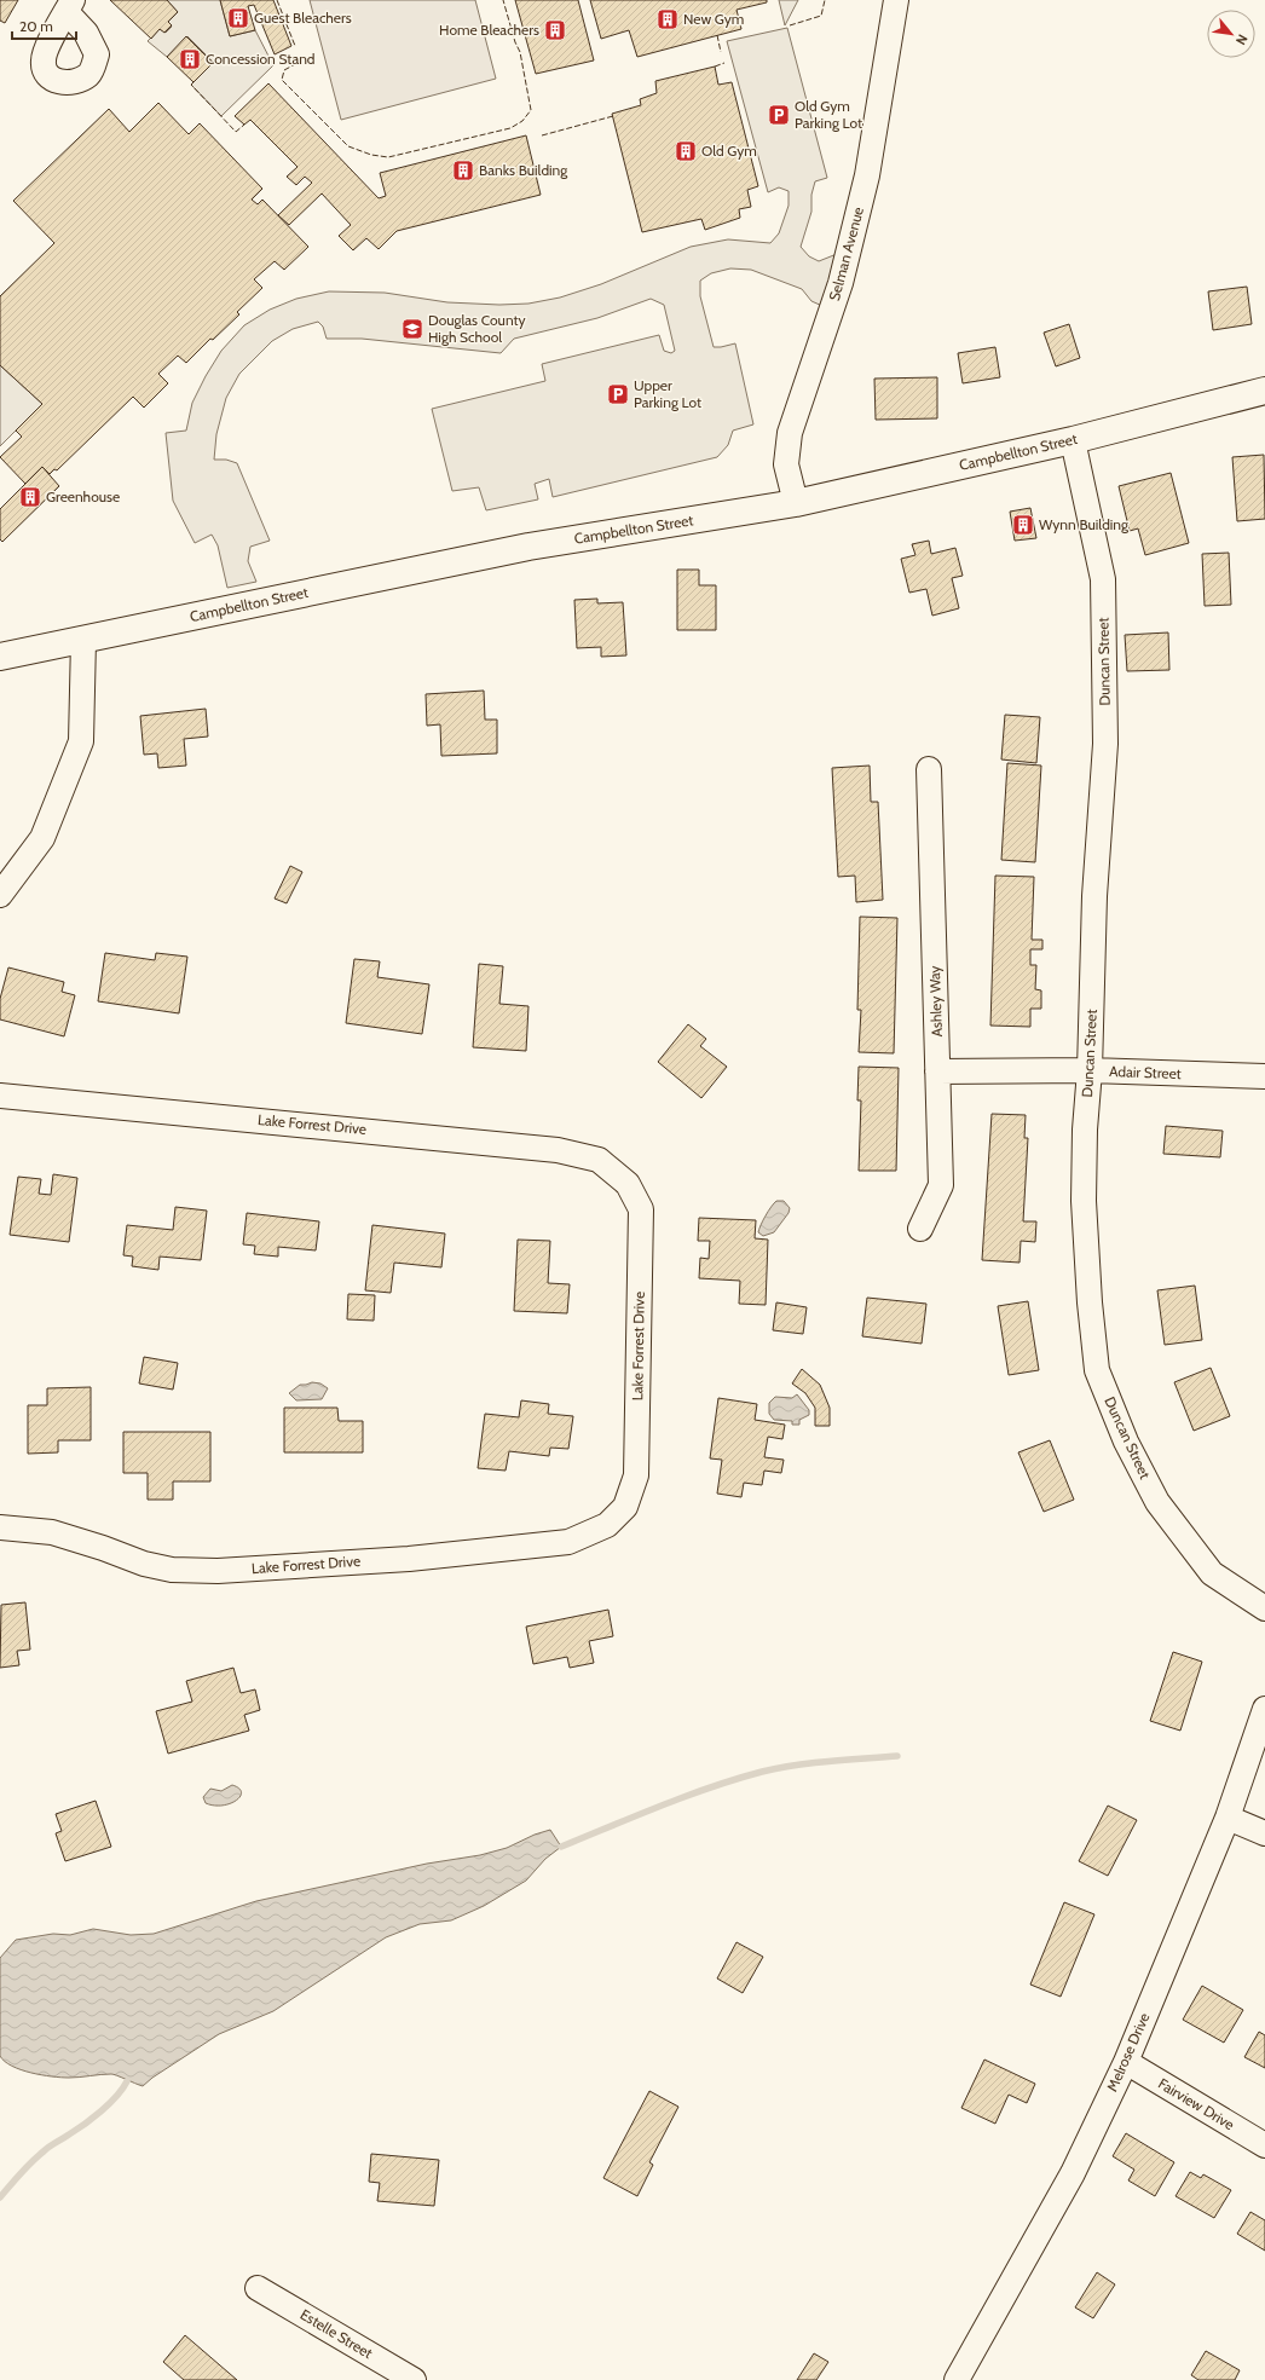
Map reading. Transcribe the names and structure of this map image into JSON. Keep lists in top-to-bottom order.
{
  "streets": {
    "main road": ["Campbellton Street"],
    "street": [
      "Selman Avenue",
      "Duncan Street",
      "Ashley Way",
      "Adair Street",
      "Lake Forrest Drive",
      "Melrose Drive",
      "Fairview Drive",
      "Estelle Street"
    ]
  },
  "crossings": [
    ["Selman Avenue", "Campbellton Street"],
    ["Campbellton Street", "Duncan Street"],
    ["Duncan Street", "Adair Street"],
    ["Ashley Way", "Adair Street"],
    ["Melrose Drive", "Fairview Drive"]
  ],
  "places": {
    "building": [
      "Guest Bleachers",
      "New Gym",
      "Home Bleachers",
      "Concession Stand",
      "Old Gym",
      "Banks Building",
      "Greenhouse",
      "Wynn Building"
    ],
    "parking": ["Old Gym Parking Lot", "Upper Parking Lot"],
    "school or university": ["Douglas County High School"]
  },
  "scale_bar": "20 m",
  "north": "bottom right"
}
